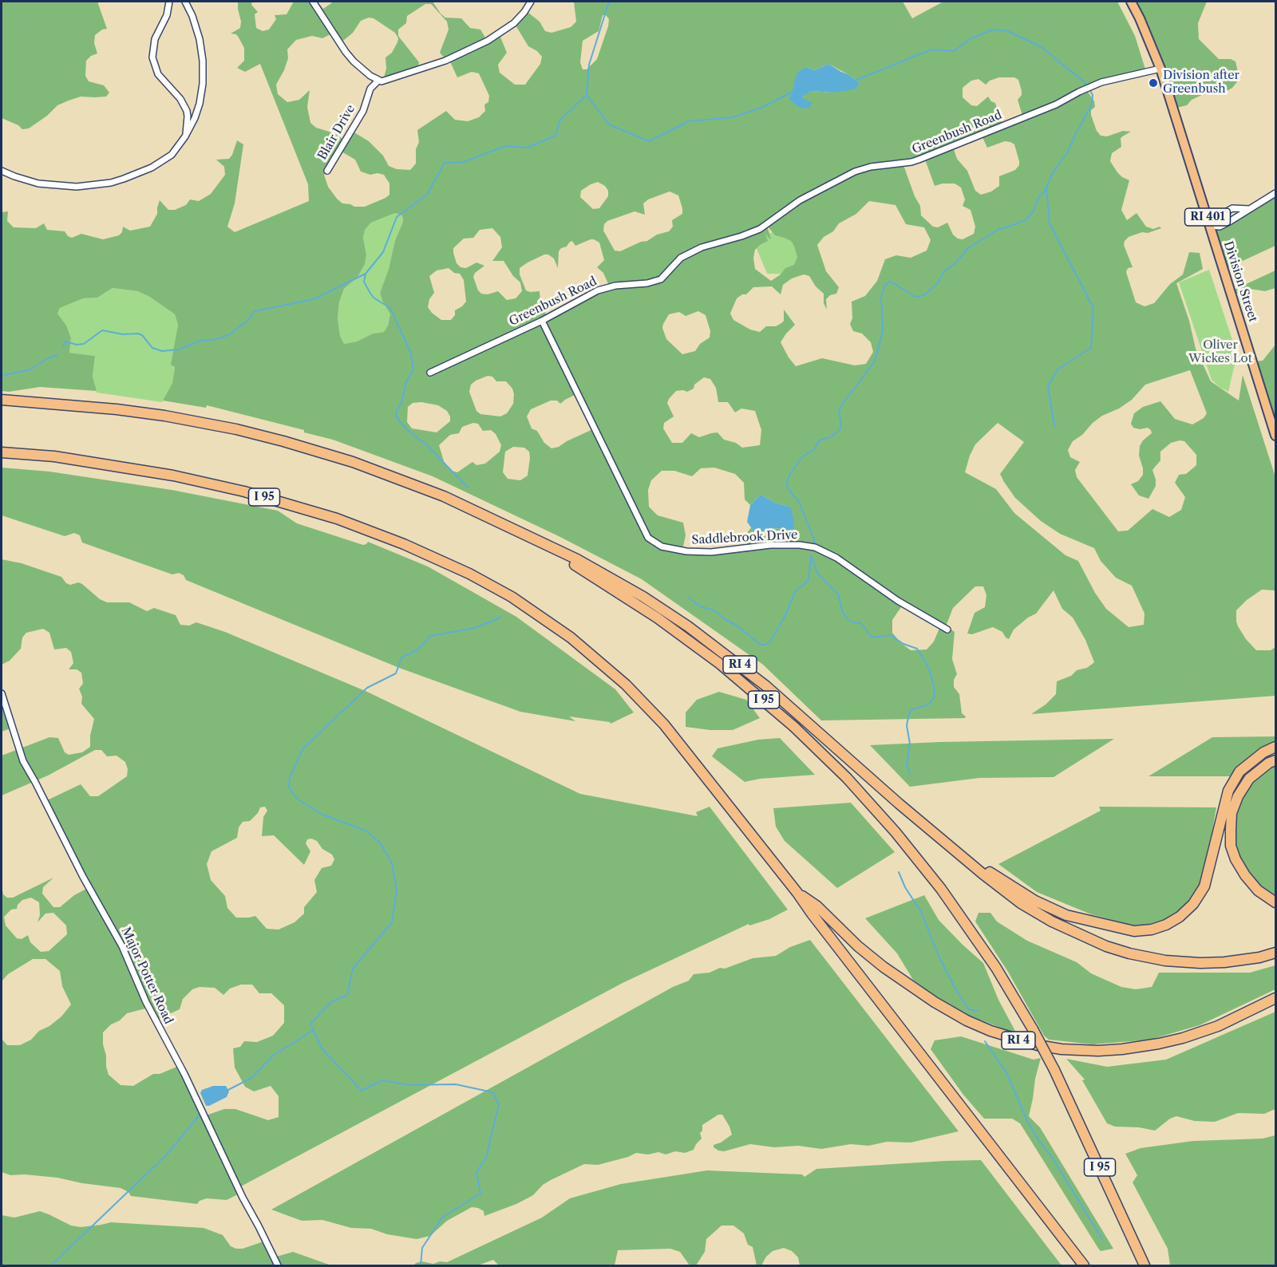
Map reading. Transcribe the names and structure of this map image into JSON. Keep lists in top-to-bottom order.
{
  "streets": {
    "highway": ["I 95", "RI 4"],
    "main road": ["RI 401", "Division Street"],
    "street": [
      "Blair Drive",
      "Greenbush Road",
      "Saddlebrook Drive",
      "Major Potter Road"
    ]
  },
  "crossings": [
    ["Greenbush Road", "Division Street"],
    ["Greenbush Road", "Saddlebrook Drive"],
    ["I 95", "RI 4"]
  ],
  "parks": ["Oliver Wickes Lot"],
  "places": ["Division after Greenbush"]
}
